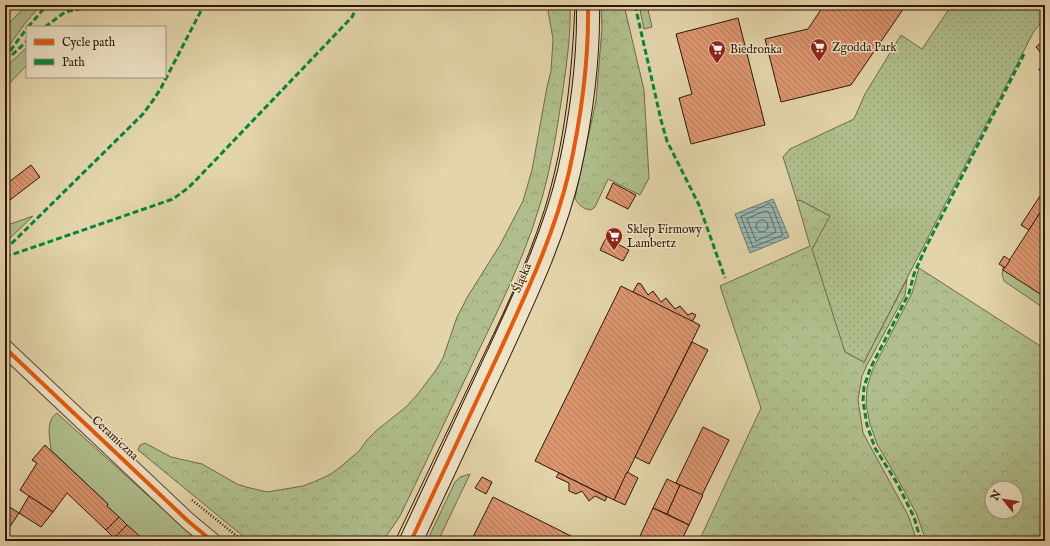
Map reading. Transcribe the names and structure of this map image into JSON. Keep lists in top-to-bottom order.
{
  "streets": {
    "street": ["Śląska", "Ceramiczna"]
  },
  "places": {
    "supermarket": ["Zgodda Park", "Biedronka", "Sklep Firmowy Lambertz"]
  },
  "legend": ["Cycle path", "Path"],
  "north": "top left"
}
